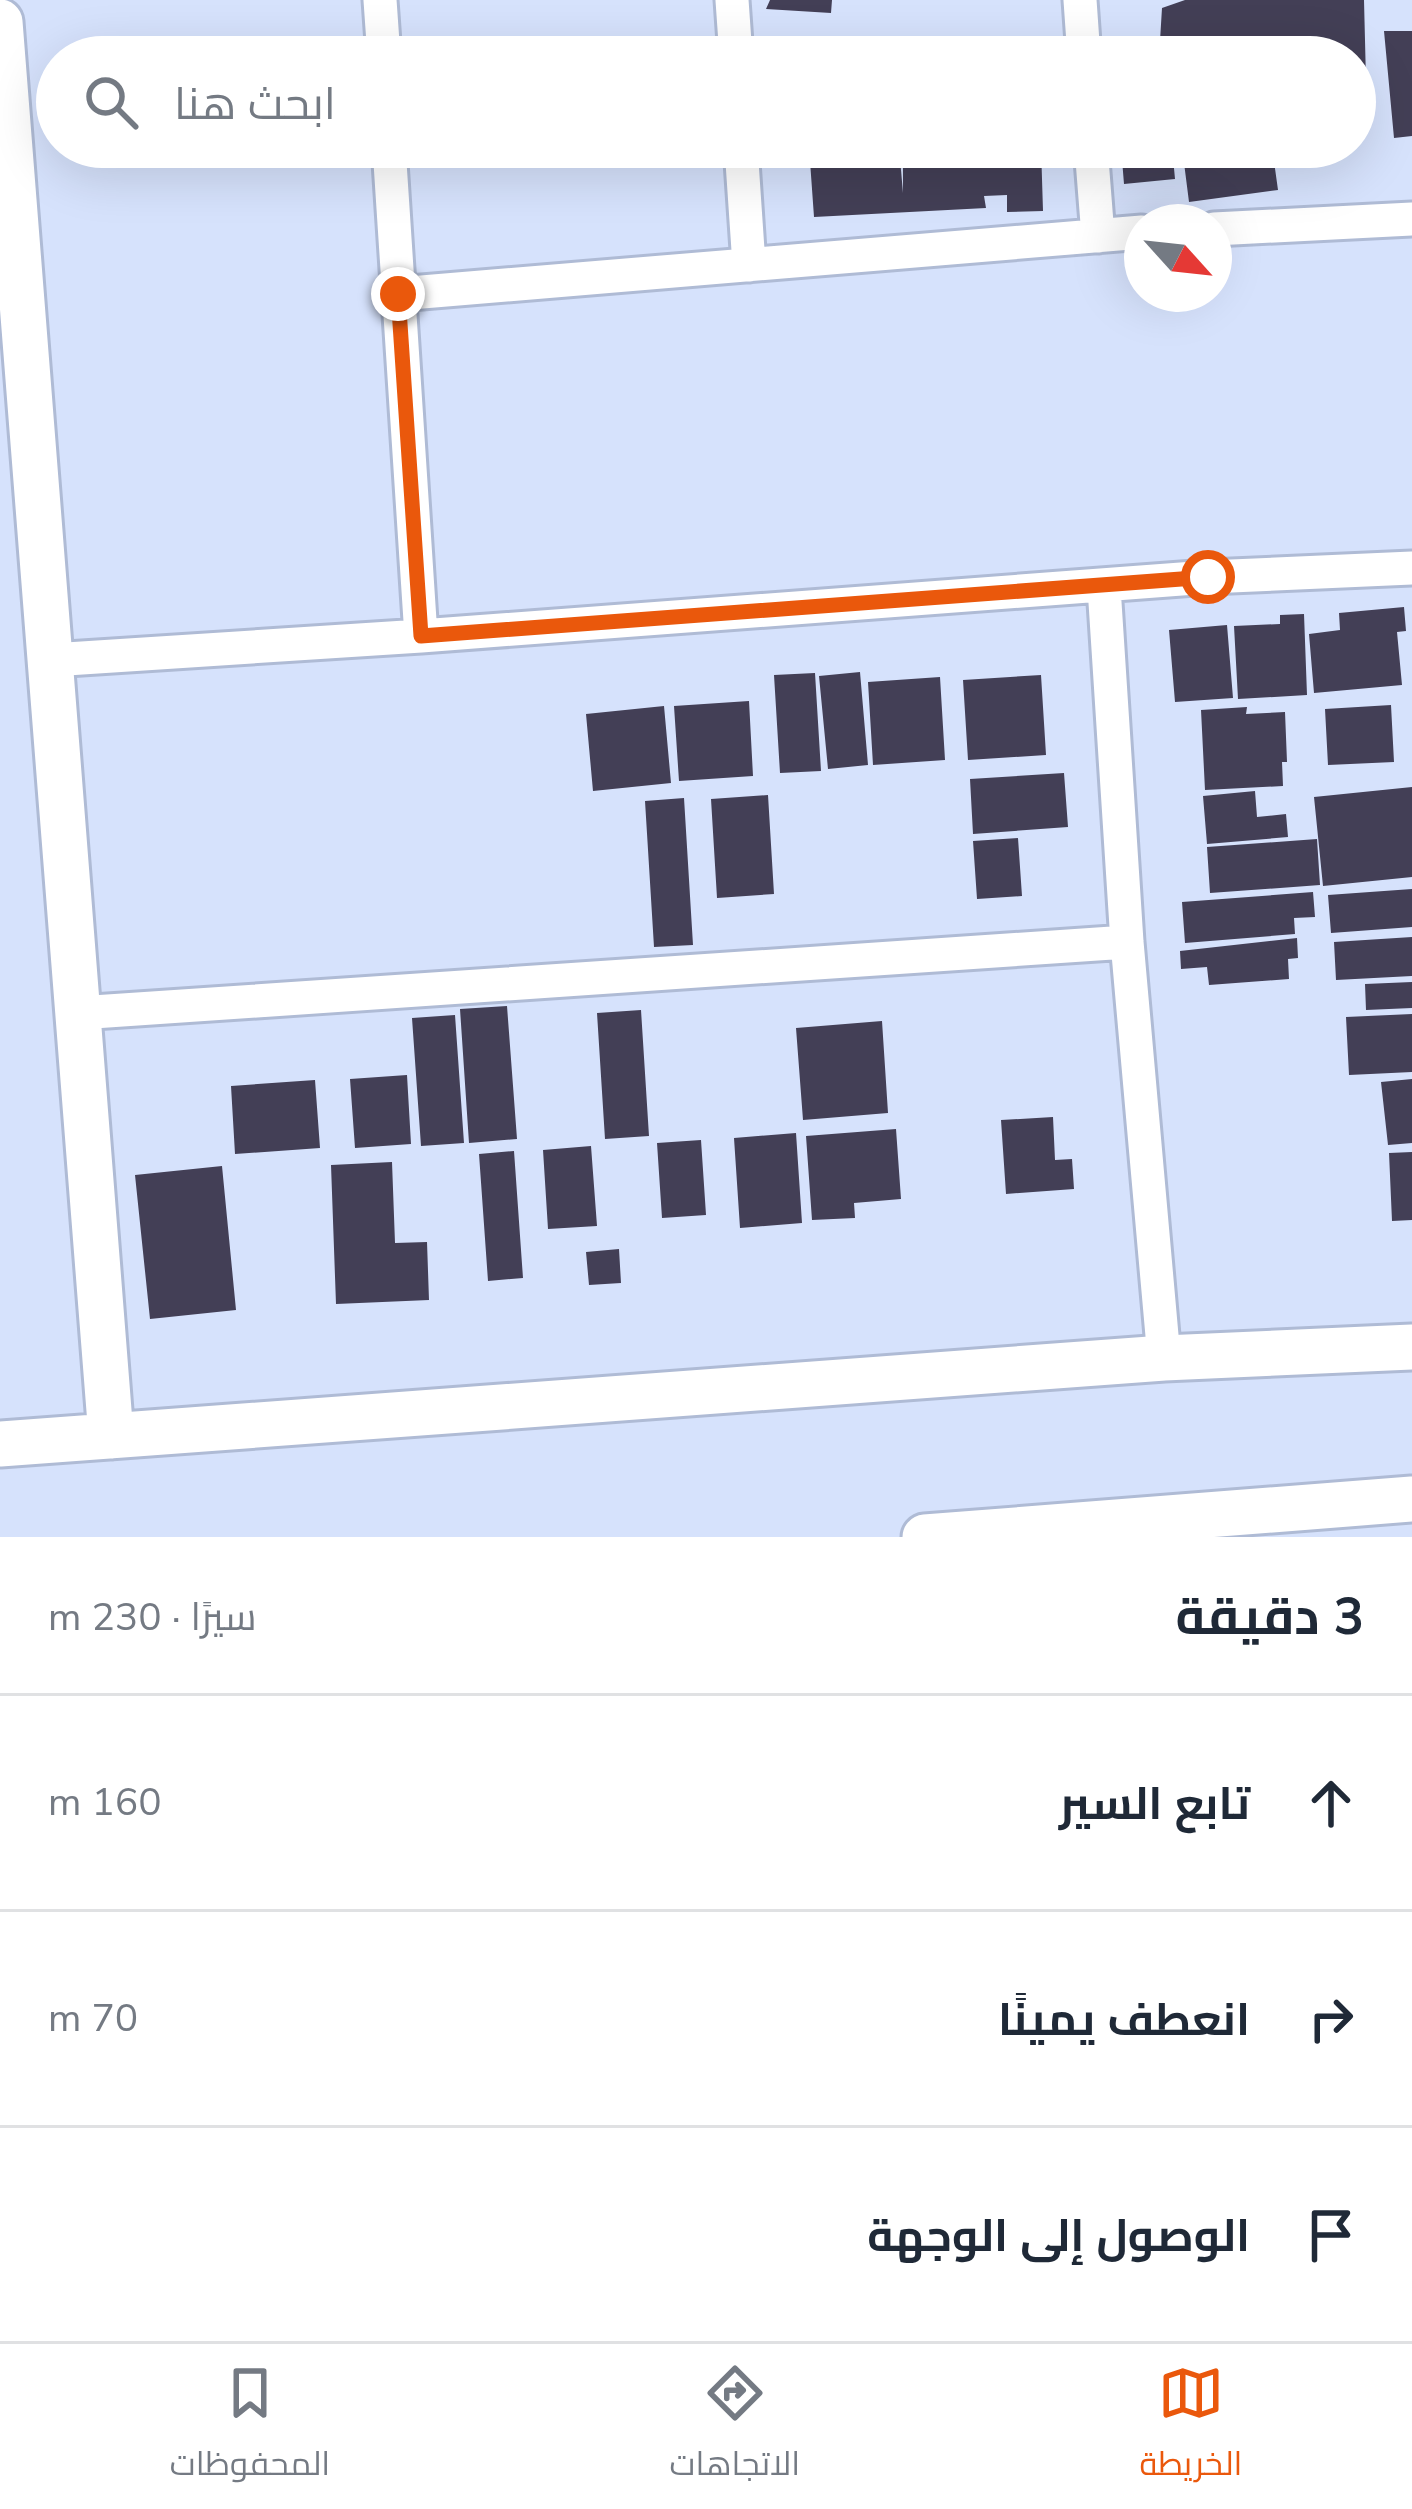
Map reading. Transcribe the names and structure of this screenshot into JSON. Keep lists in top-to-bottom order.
{
  "north": "bottom right",
  "page": {
    "search": "ابحث هنا",
    "heading": ["3 دقيقة", "سيرًا · 230 m"],
    "list": [
      ["تابع السير", "160 m"],
      ["انعطف يمينًا", "70 m"],
      "الوصول إلى الوجهة"
    ],
    "nav": ["الخريطة", "الاتجاهات", "المحفوظات"]
  }
}
